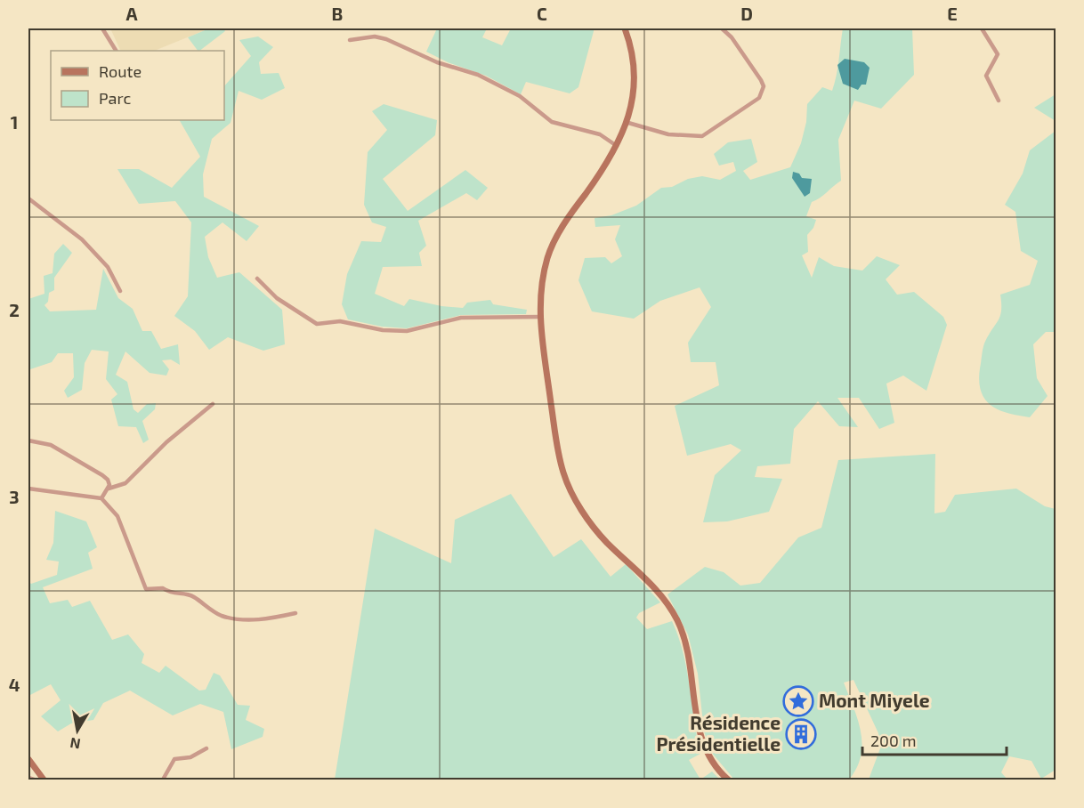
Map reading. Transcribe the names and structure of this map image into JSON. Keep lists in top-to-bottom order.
{
  "places": {
    "place": ["Mont Miyele"],
    "building": ["Résidence Présidentielle"]
  },
  "legend": ["Route", "Parc"],
  "scale_bar": "200 m",
  "north": "bottom",
  "grid": {
    "columns": [
      "A",
      "B",
      "C",
      "D",
      "E"
    ],
    "rows": [
      "1",
      "2",
      "3",
      "4"
    ]
  }
}
